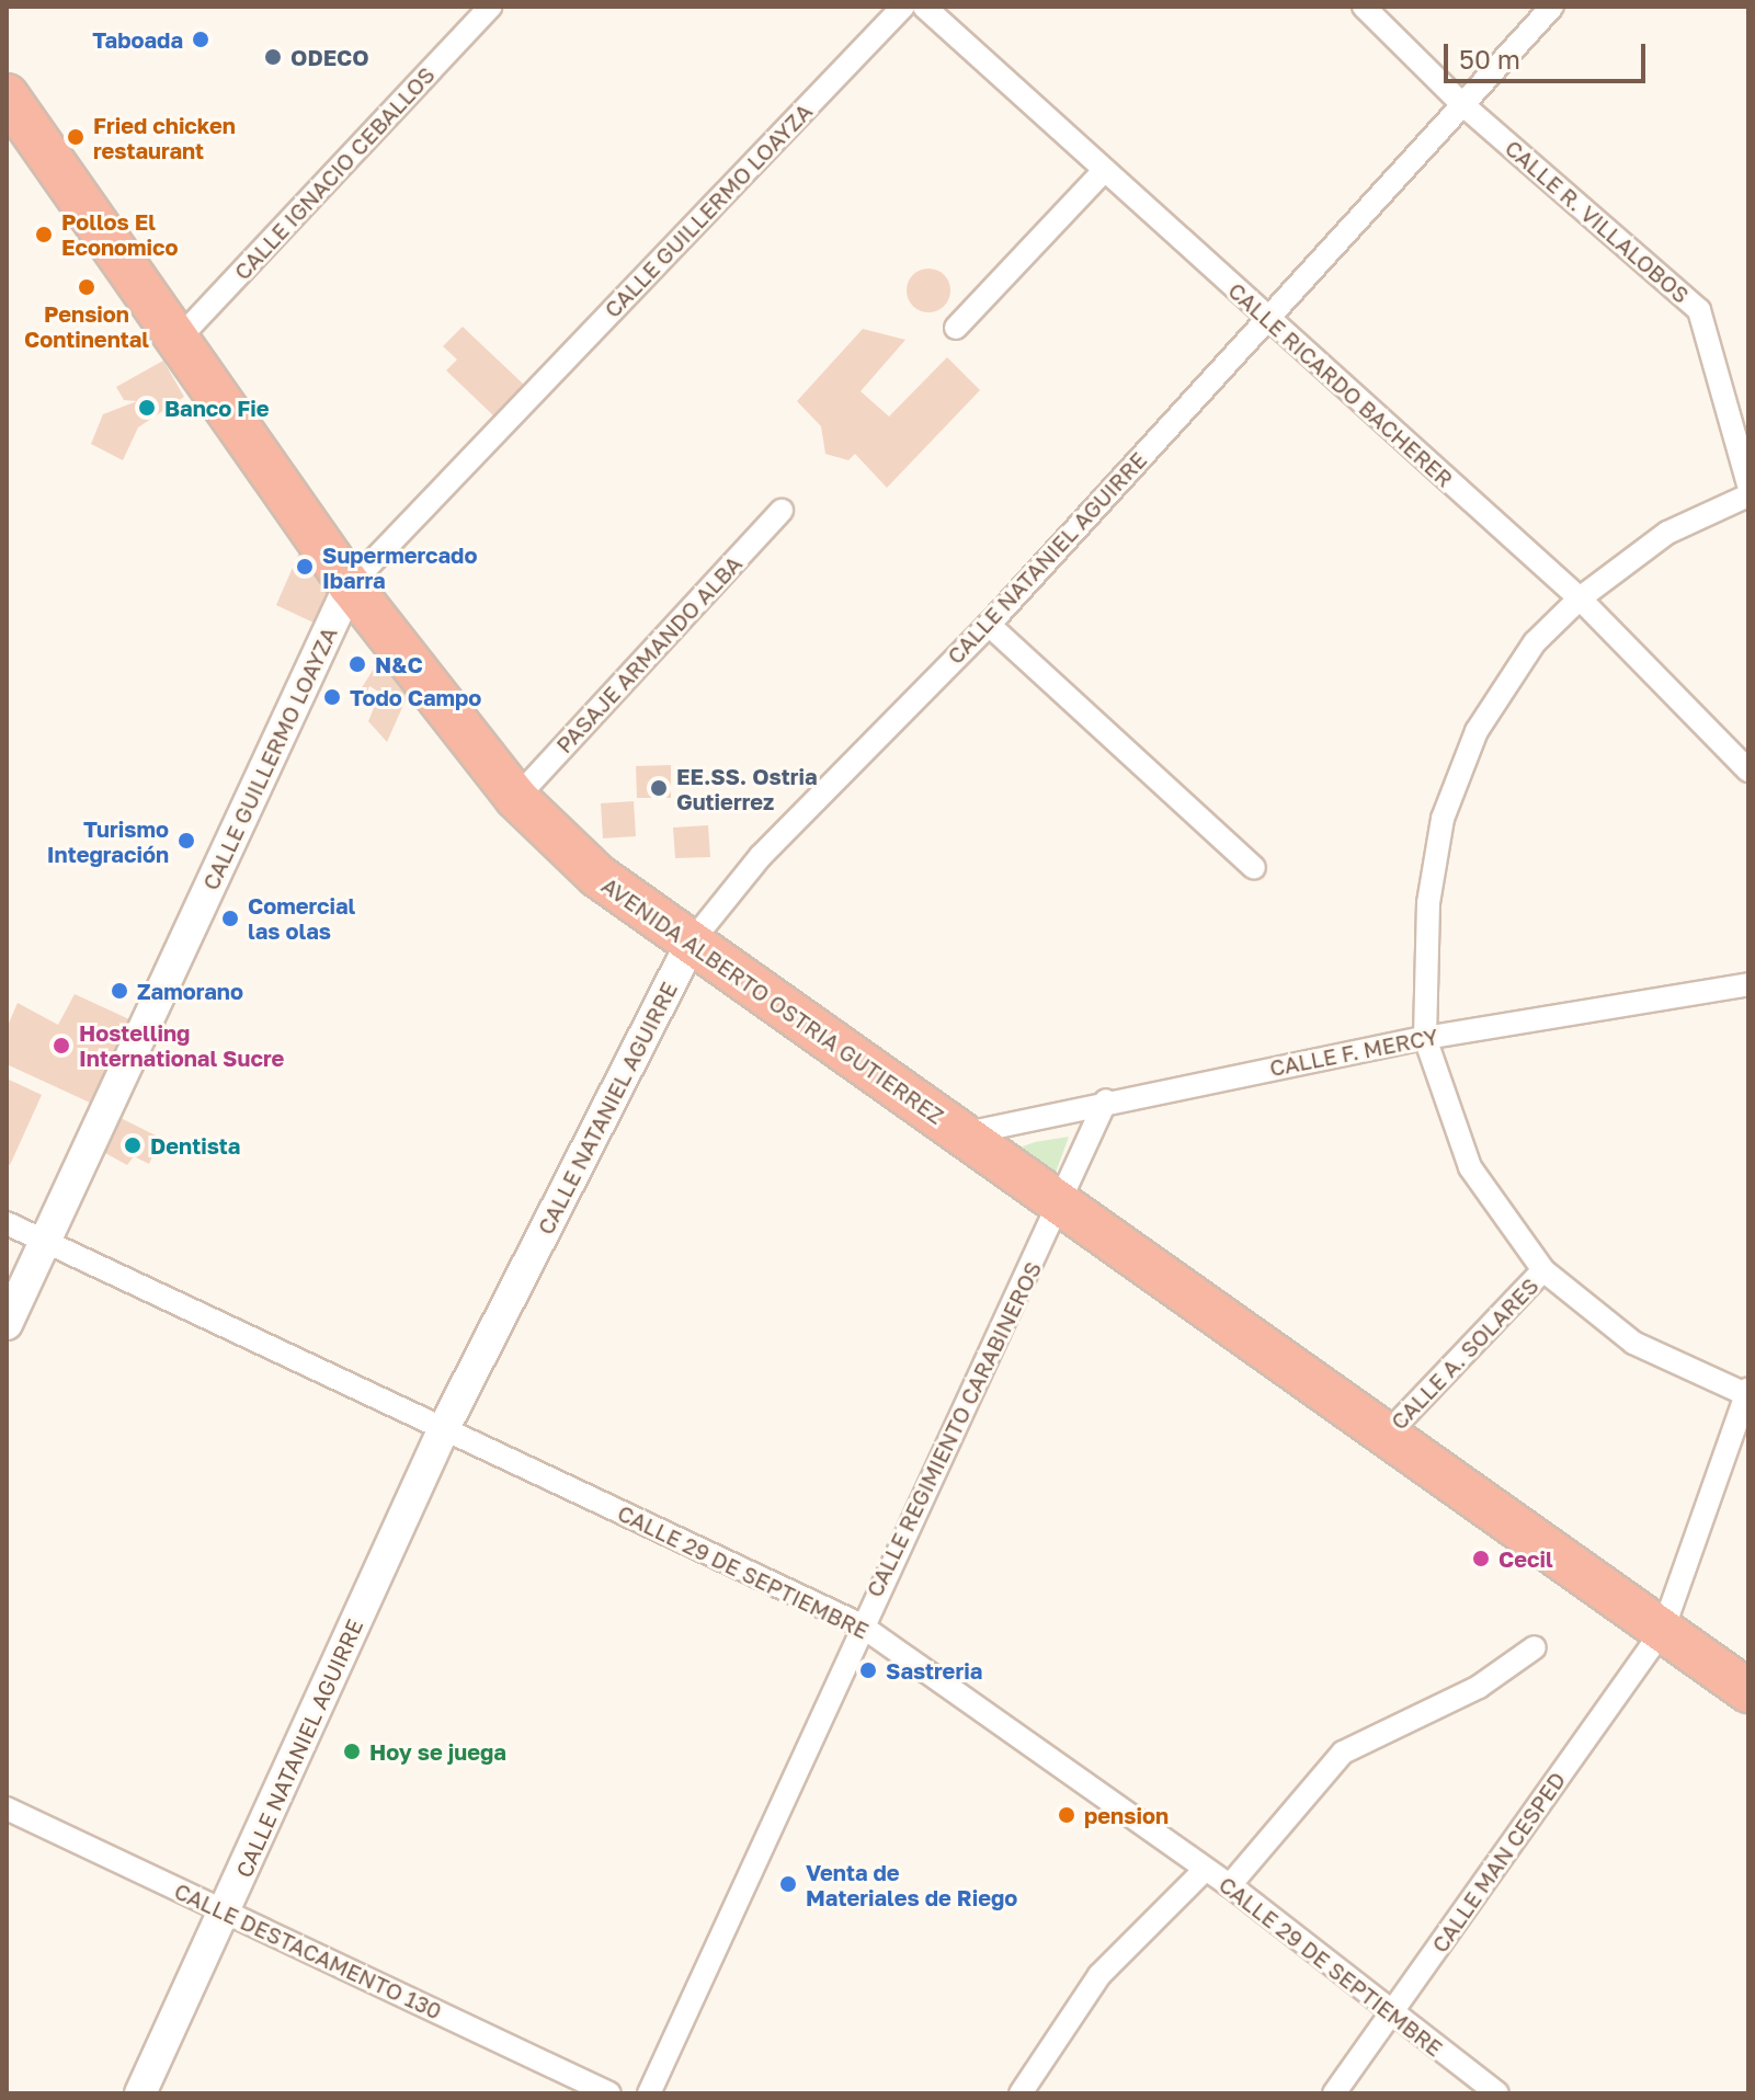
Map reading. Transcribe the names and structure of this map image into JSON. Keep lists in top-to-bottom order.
{
  "streets": {
    "highway": ["AVENIDA ALBERTO OSTRIA GUTIERREZ"],
    "street": [
      "CALLE IGNACIO CEBALLOS",
      "CALLE GUILLERMO LOAYZA",
      "CALLE R. VILLALOBOS",
      "CALLE RICARDO BACHERER",
      "CALLE NATANIEL AGUIRRE",
      "PASAJE ARMANDO ALBA",
      "CALLE F. MERCY",
      "CALLE A. SOLARES",
      "CALLE REGIMIENTO CARABINEROS",
      "CALLE 29 DE SEPTIEMBRE",
      "CALLE MAN CESPED",
      "CALLE DESTACAMENTO 130"
    ]
  },
  "crossings": [
    ["CALLE IGNACIO CEBALLOS", "AVENIDA ALBERTO OSTRIA GUTIERREZ"],
    ["CALLE GUILLERMO LOAYZA", "AVENIDA ALBERTO OSTRIA GUTIERREZ"],
    ["CALLE GUILLERMO LOAYZA", "CALLE 29 DE SEPTIEMBRE"],
    ["CALLE R. VILLALOBOS", "CALLE NATANIEL AGUIRRE"],
    ["CALLE RICARDO BACHERER", "CALLE NATANIEL AGUIRRE"],
    ["CALLE NATANIEL AGUIRRE", "AVENIDA ALBERTO OSTRIA GUTIERREZ"],
    ["CALLE NATANIEL AGUIRRE", "CALLE 29 DE SEPTIEMBRE"],
    ["CALLE NATANIEL AGUIRRE", "CALLE DESTACAMENTO 130"],
    ["PASAJE ARMANDO ALBA", "AVENIDA ALBERTO OSTRIA GUTIERREZ"],
    ["AVENIDA ALBERTO OSTRIA GUTIERREZ", "CALLE F. MERCY"],
    ["AVENIDA ALBERTO OSTRIA GUTIERREZ", "CALLE A. SOLARES"],
    ["AVENIDA ALBERTO OSTRIA GUTIERREZ", "CALLE REGIMIENTO CARABINEROS"],
    ["AVENIDA ALBERTO OSTRIA GUTIERREZ", "CALLE MAN CESPED"],
    ["CALLE F. MERCY", "CALLE REGIMIENTO CARABINEROS"],
    ["CALLE REGIMIENTO CARABINEROS", "CALLE 29 DE SEPTIEMBRE"],
    ["CALLE 29 DE SEPTIEMBRE", "CALLE MAN CESPED"]
  ],
  "places": [
    "Taboada",
    "ODECO",
    "Fried chicken restaurant",
    "Pollos El Economico",
    "Pension Continental",
    "Banco Fie",
    "Supermercado Ibarra",
    "N&C",
    "Todo Campo",
    "EE.SS. Ostria Gutierrez",
    "Turismo Integración",
    "Comercial las olas",
    "Zamorano",
    "Hostelling International Sucre",
    "Dentista",
    "Cecil",
    "Sastreria",
    "Hoy se juega",
    "pension",
    "Venta de Materiales de Riego"
  ],
  "scale_bar": "50 m"
}
